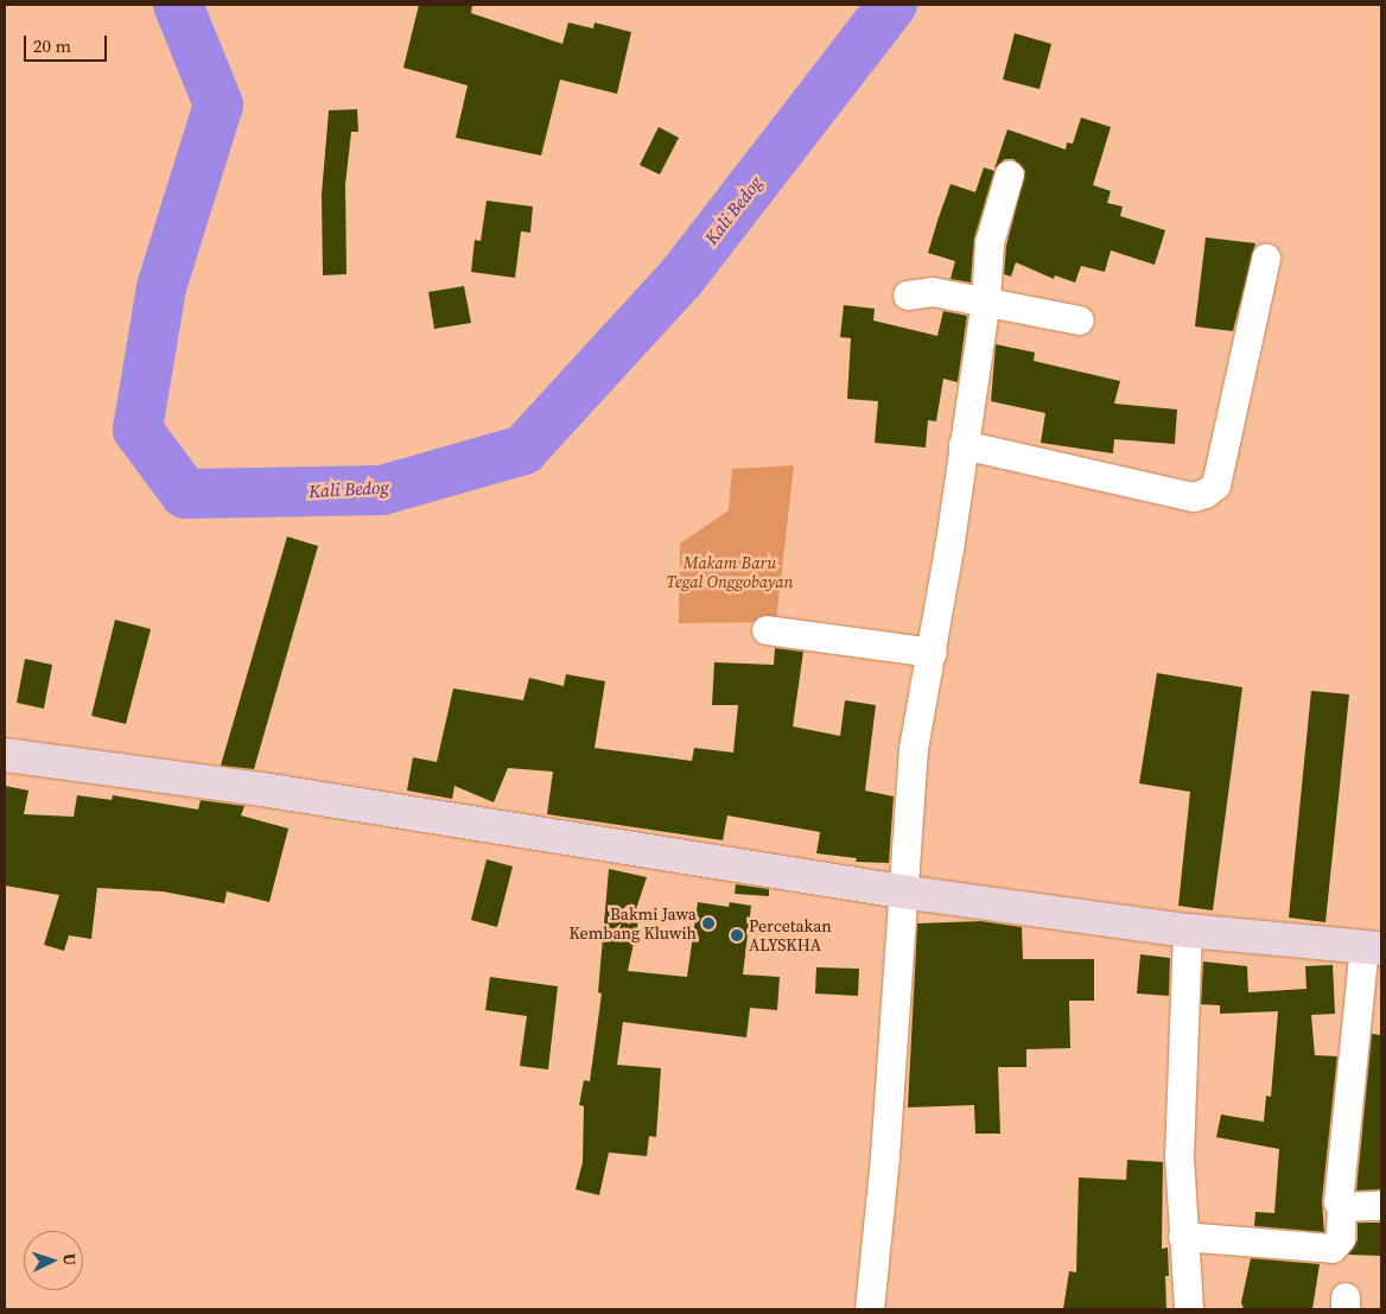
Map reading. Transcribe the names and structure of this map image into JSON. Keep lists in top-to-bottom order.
{
  "water": ["Kali Bedog"],
  "parks": ["Makam Baru Tegal Onggobayan"],
  "places": ["Bakmi Jawa Kembang Kluwih", "Percetakan ALYSKHA"],
  "scale_bar": "20 m",
  "north": "right"
}
